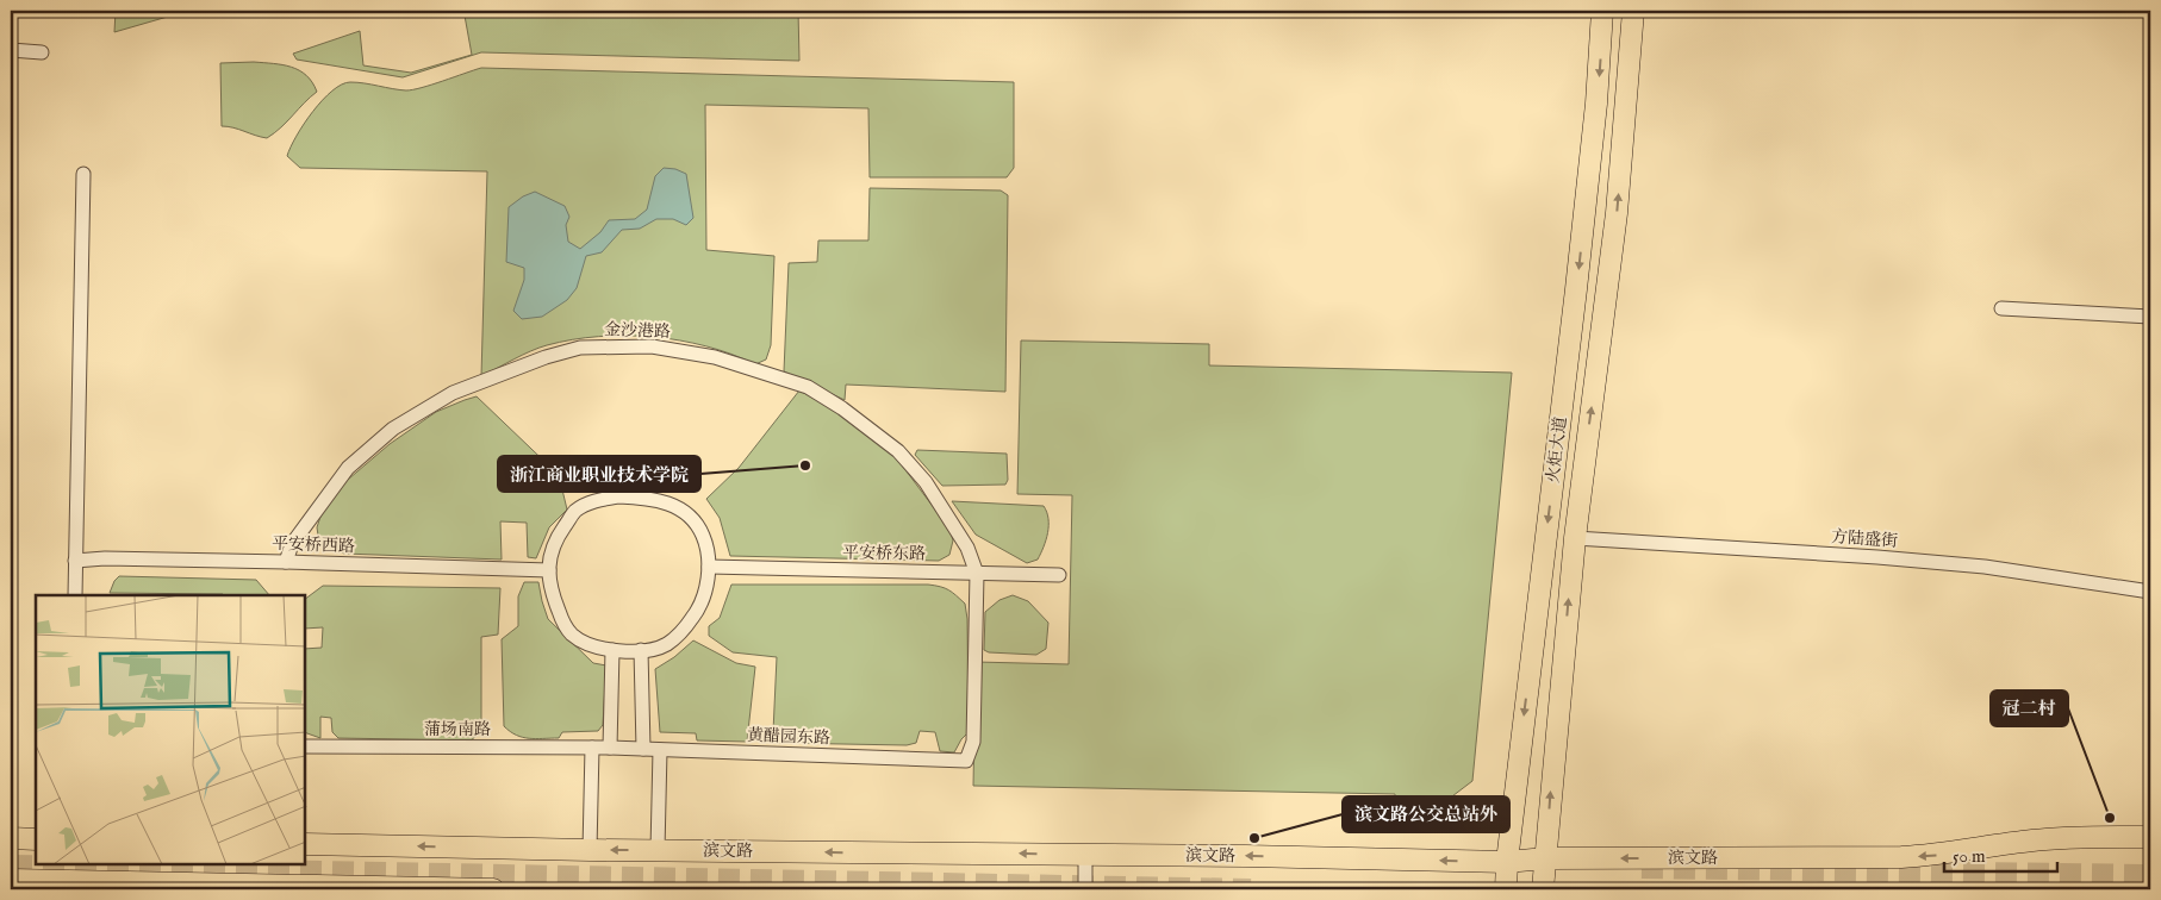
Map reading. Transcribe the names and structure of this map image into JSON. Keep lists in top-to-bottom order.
{
  "streets": {
    "main road": ["火炬大道", "滨文路"],
    "street": [
      "金沙港路",
      "方陆盛街",
      "平安桥西路",
      "平安桥东路",
      "蒲场南路",
      "黄醋园东路"
    ]
  },
  "crossings": [
    ["金沙港路", "平安桥西路"],
    ["金沙港路", "平安桥东路"],
    ["金沙港路", "黄醋园东路"],
    ["火炬大道", "方陆盛街"],
    ["火炬大道", "滨文路"],
    ["平安桥西路", "平安桥东路"],
    ["平安桥东路", "黄醋园东路"],
    ["蒲场南路", "黄醋园东路"]
  ],
  "one_way": ["滨文路"],
  "places": ["浙江商业职业技术学院", "冠二村", "滨文路公交总站外"],
  "scale_bar": "50 m"
}
